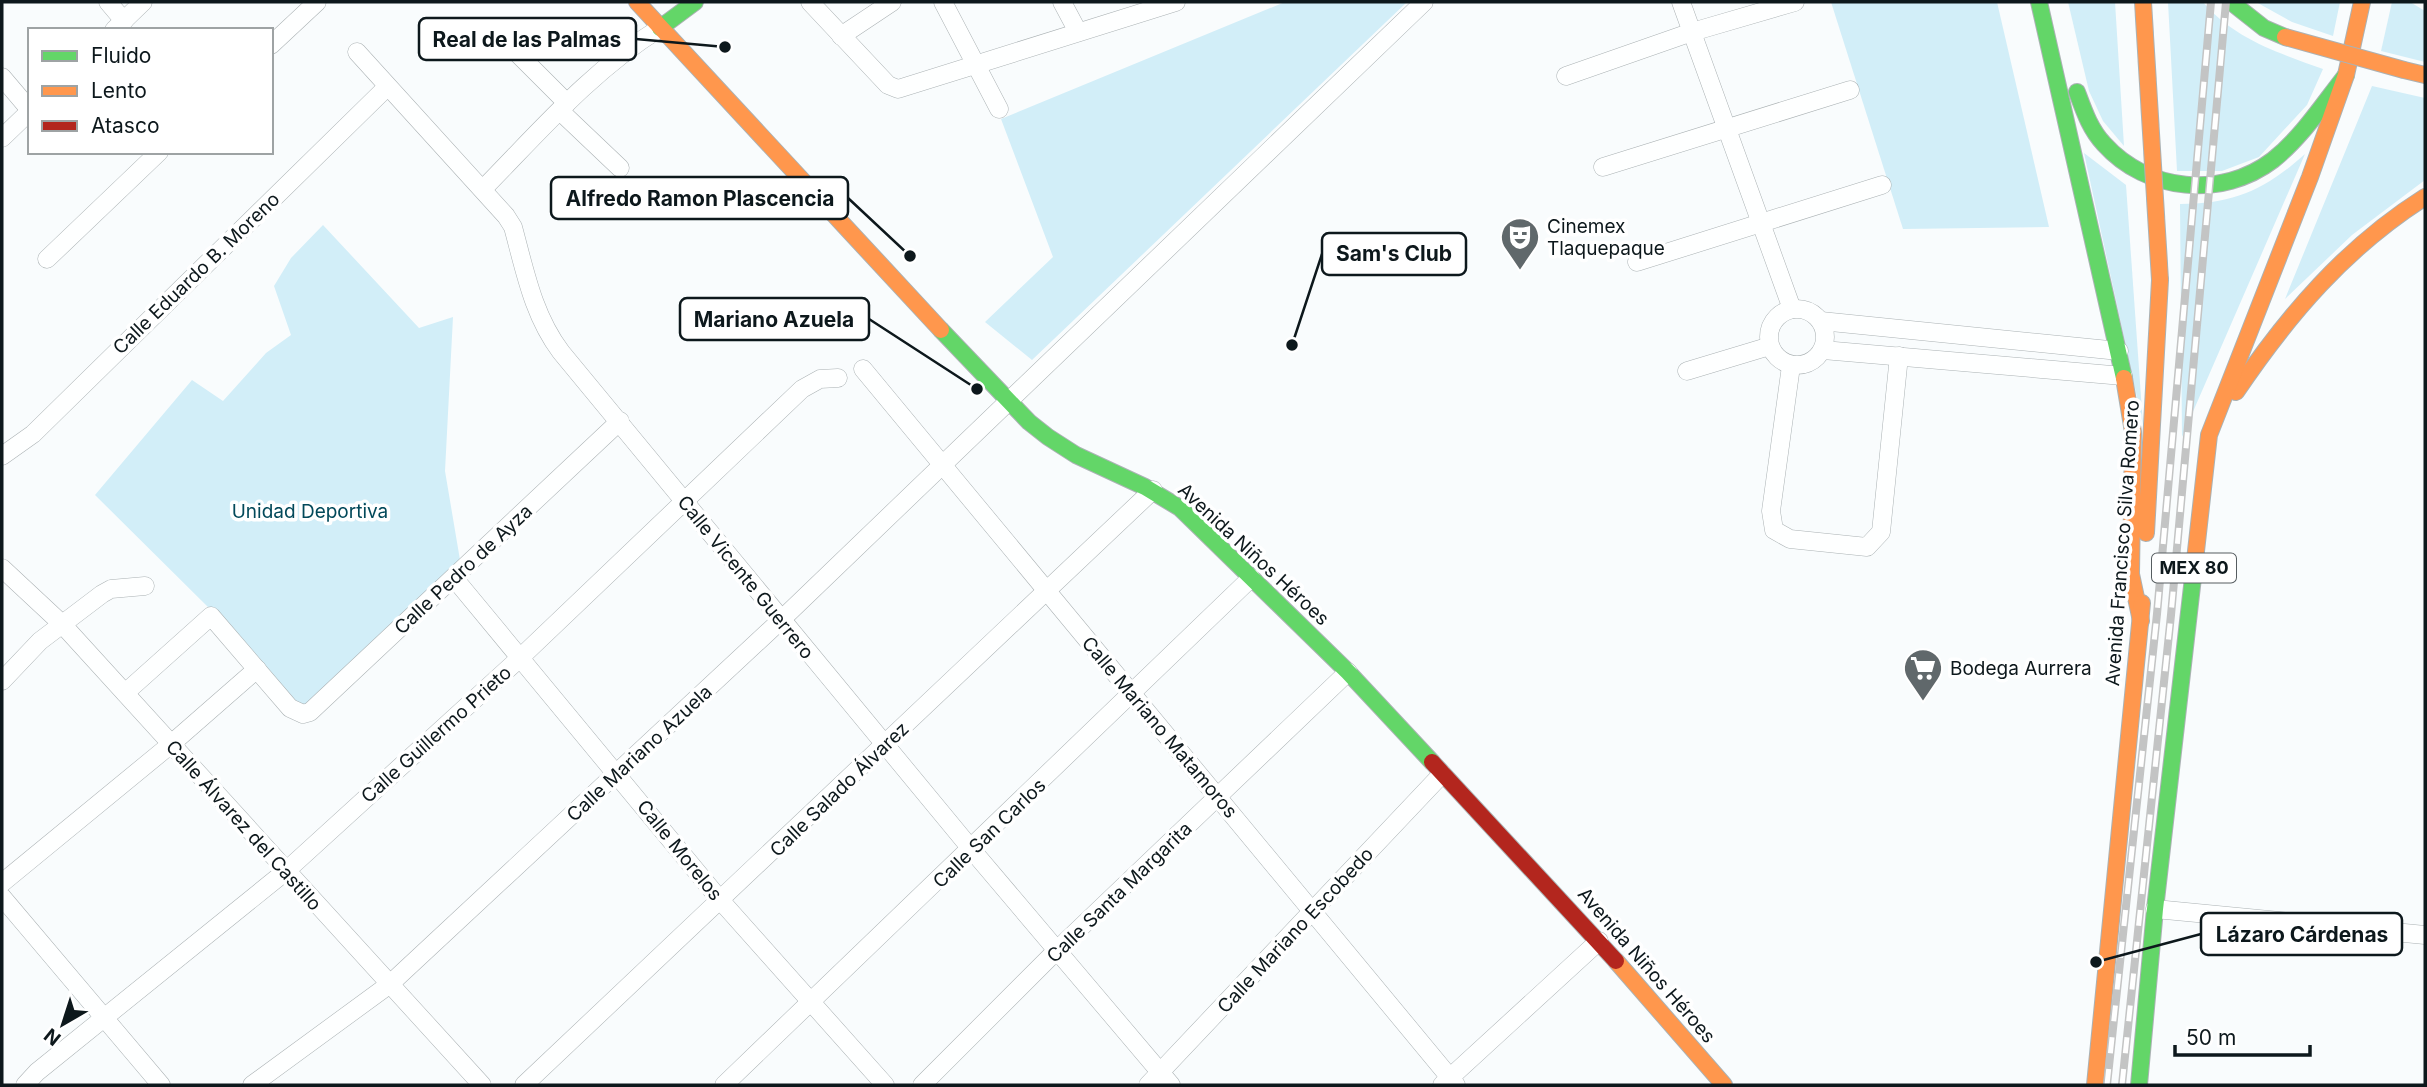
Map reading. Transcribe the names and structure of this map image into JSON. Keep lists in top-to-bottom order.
{
  "streets": {
    "main road": ["Avenida Francisco Silva Romero", "Avenida Niños Héroes", "MEX 80"],
    "street": [
      "Calle Eduardo B. Moreno",
      "Calle Pedro de Ayza",
      "Calle Vicente Guerrero",
      "Calle Mariano Matamoros",
      "Calle Guillermo Prieto",
      "Calle Mariano Azuela",
      "Calle Salado Álvarez",
      "Calle Álvarez del Castillo",
      "Calle San Carlos",
      "Calle Morelos",
      "Calle Santa Margarita",
      "Calle Mariano Escobedo"
    ]
  },
  "crossings": [
    ["Calle Eduardo B. Moreno", "Calle Vicente Guerrero"],
    ["Avenida Niños Héroes", "Calle Mariano Azuela"],
    ["Avenida Niños Héroes", "Calle Salado Álvarez"],
    ["Avenida Niños Héroes", "Calle San Carlos"],
    ["Avenida Niños Héroes", "Calle Santa Margarita"],
    ["Avenida Niños Héroes", "Calle Mariano Escobedo"],
    ["Calle Pedro de Ayza", "Calle Vicente Guerrero"],
    ["Calle Pedro de Ayza", "Calle Morelos"],
    ["Calle Vicente Guerrero", "Calle Guillermo Prieto"],
    ["Calle Vicente Guerrero", "Calle Mariano Azuela"],
    ["Calle Vicente Guerrero", "Calle Salado Álvarez"],
    ["Calle Vicente Guerrero", "Calle San Carlos"],
    ["Calle Vicente Guerrero", "Calle Santa Margarita"],
    ["Calle Vicente Guerrero", "Calle Mariano Escobedo"],
    ["Calle Mariano Matamoros", "Calle Mariano Azuela"],
    ["Calle Mariano Matamoros", "Calle Salado Álvarez"],
    ["Calle Mariano Matamoros", "Calle San Carlos"],
    ["Calle Mariano Matamoros", "Calle Santa Margarita"],
    ["Calle Mariano Matamoros", "Calle Mariano Escobedo"],
    ["Calle Guillermo Prieto", "Calle Álvarez del Castillo"],
    ["Calle Guillermo Prieto", "Calle Morelos"],
    ["Calle Mariano Azuela", "Calle Álvarez del Castillo"],
    ["Calle Mariano Azuela", "Calle Morelos"],
    ["Calle Salado Álvarez", "Calle Morelos"],
    ["Calle San Carlos", "Calle Morelos"]
  ],
  "parks": ["Unidad Deportiva"],
  "places": {
    "other": [
      "Real de las Palmas",
      "Alfredo Ramon Plascencia",
      "Sam's Club",
      "Mariano Azuela",
      "Lázaro Cárdenas"
    ],
    "theatre": ["Cinemex Tlaquepaque"],
    "supermarket": ["Bodega Aurrera"]
  },
  "legend": ["Fluido", "Lento", "Atasco"],
  "scale_bar": "50 m",
  "north": "bottom left"
}
